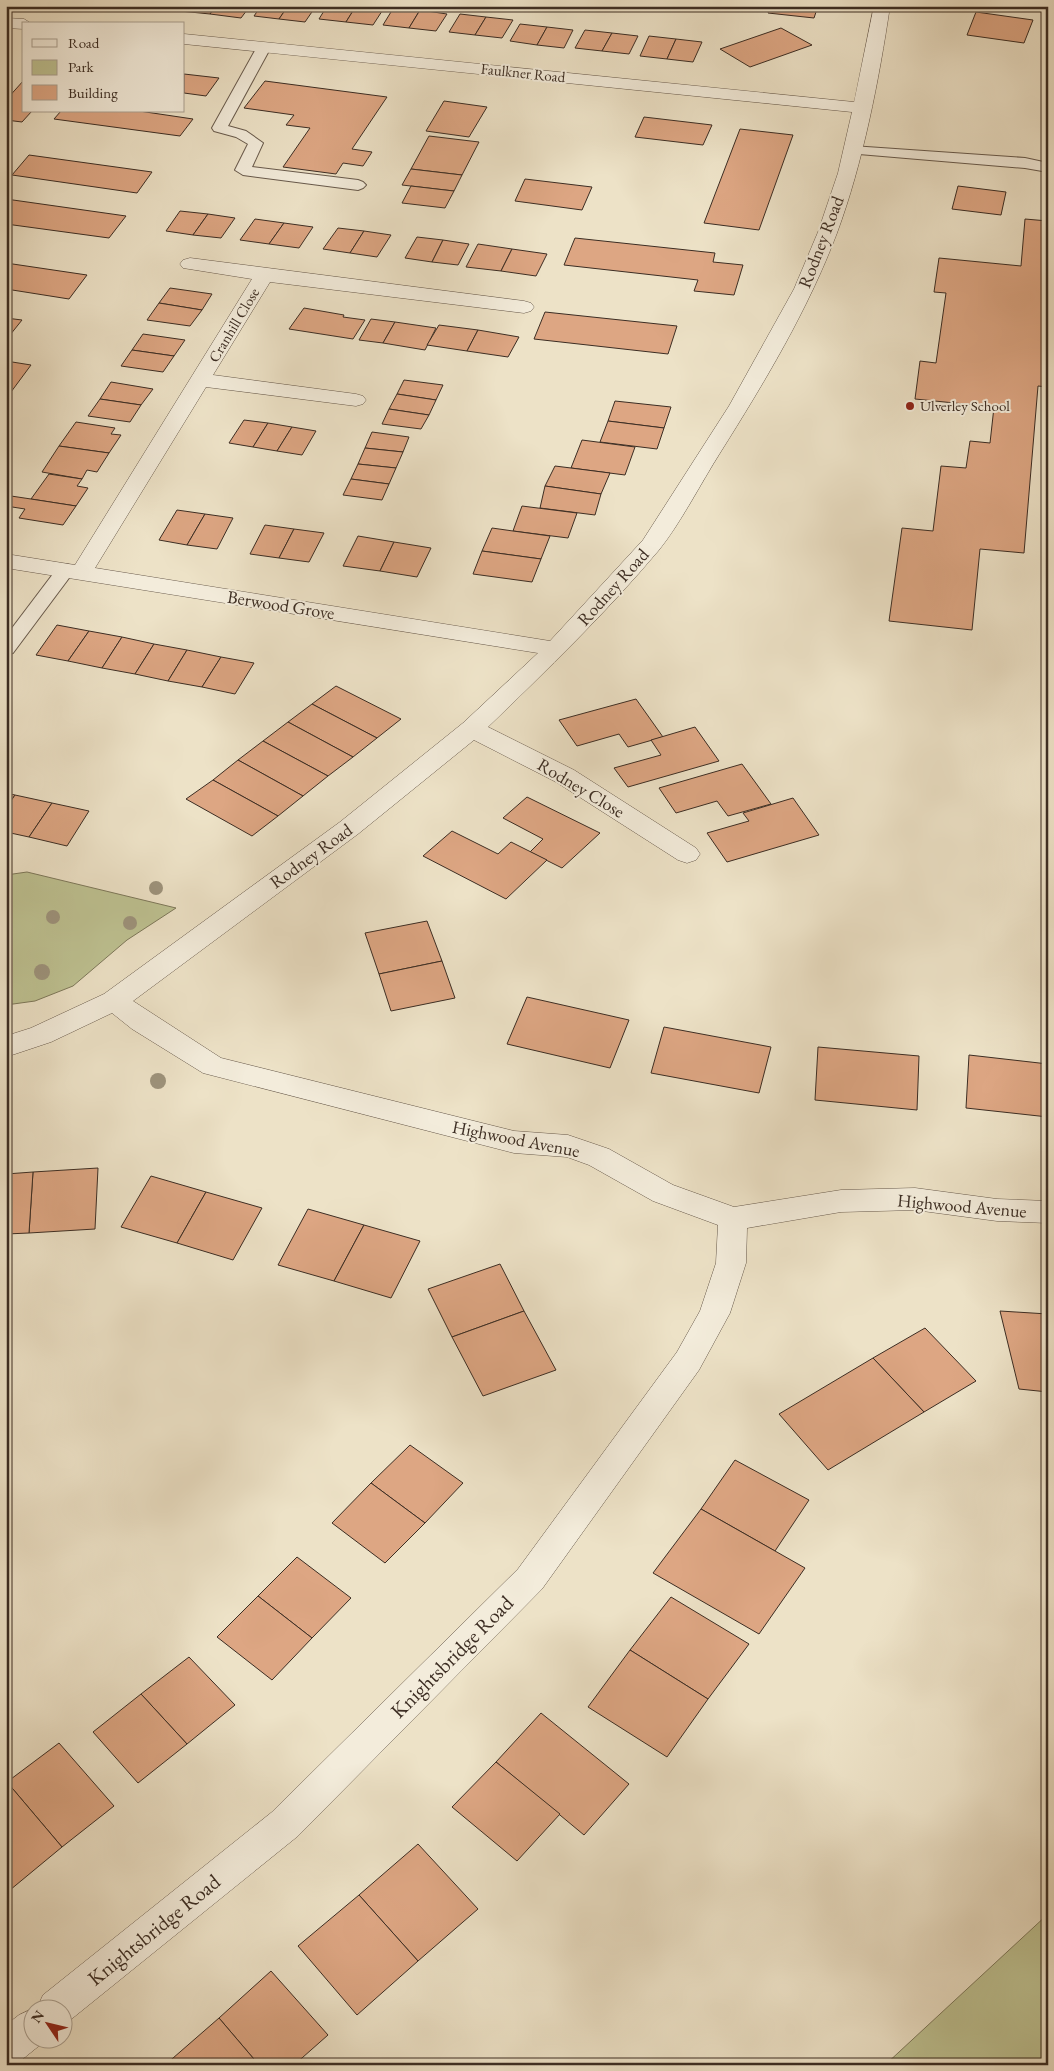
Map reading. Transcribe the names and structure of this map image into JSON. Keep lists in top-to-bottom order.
{
  "streets": {
    "street": [
      "Faulkner Road",
      "Rodney Road",
      "Cranhill Close",
      "Berwood Grove",
      "Rodney Close",
      "Highwood Avenue",
      "Knightsbridge Road"
    ]
  },
  "crossings": [
    ["Faulkner Road", "Rodney Road"],
    ["Rodney Road", "Berwood Grove"],
    ["Rodney Road", "Rodney Close"],
    ["Rodney Road", "Highwood Avenue"],
    ["Cranhill Close", "Berwood Grove"],
    ["Highwood Avenue", "Knightsbridge Road"]
  ],
  "places": ["Ulverley School"],
  "legend": ["Road", "Park", "Building"],
  "north": "top left"
}
